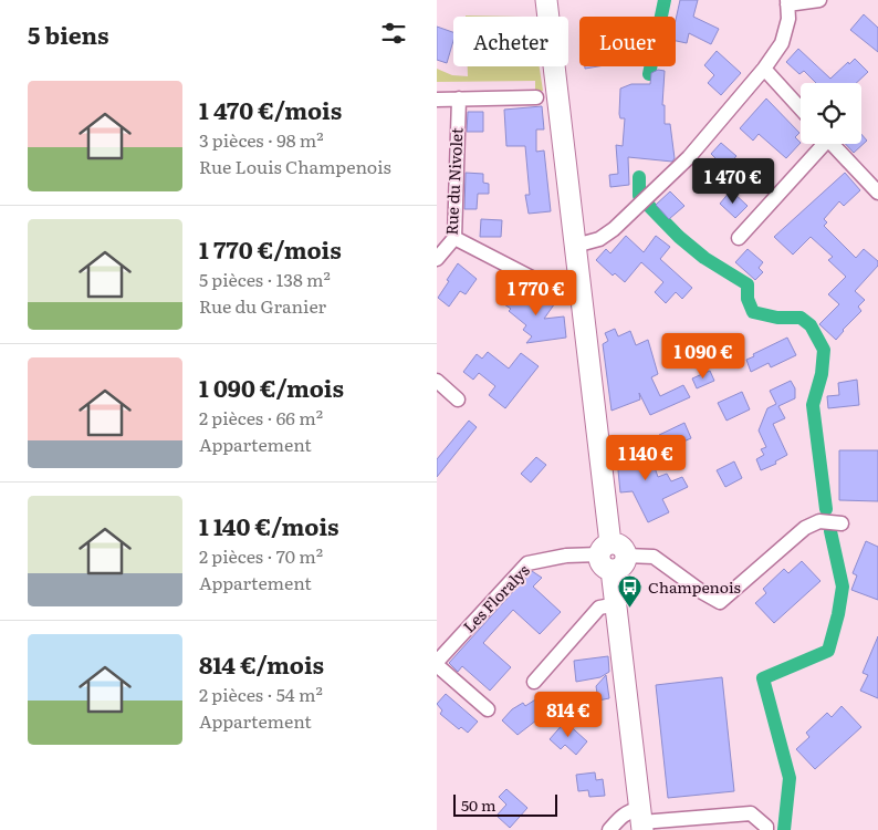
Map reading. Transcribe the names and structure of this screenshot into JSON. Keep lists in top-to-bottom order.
{
  "streets": {
    "street": ["Rue du Nivolet", "Les Floralys"]
  },
  "places": {
    "bus stop": ["Champenois"]
  },
  "scale_bar": "50 m",
  "page": {
    "heading": "5 biens",
    "chip": ["Acheter", "Louer"],
    "list": [
      {
        "name": "1 470 €/mois",
        "note": "3 pièces · 98 m² · Rue Louis Champenois"
      },
      {
        "name": "1 770 €/mois",
        "note": "5 pièces · 138 m² · Rue du Granier"
      },
      {
        "name": "1 090 €/mois",
        "note": "2 pièces · 66 m² · Appartement"
      },
      {
        "name": "1 140 €/mois",
        "note": "2 pièces · 70 m² · Appartement"
      },
      {
        "name": "814 €/mois",
        "note": "2 pièces · 54 m² · Appartement"
      }
    ],
    "price": [
      "1 470 €",
      "1 770 €",
      "1 090 €",
      "1 140 €",
      "814 €"
    ],
    "scale": "50 m"
  }
}
